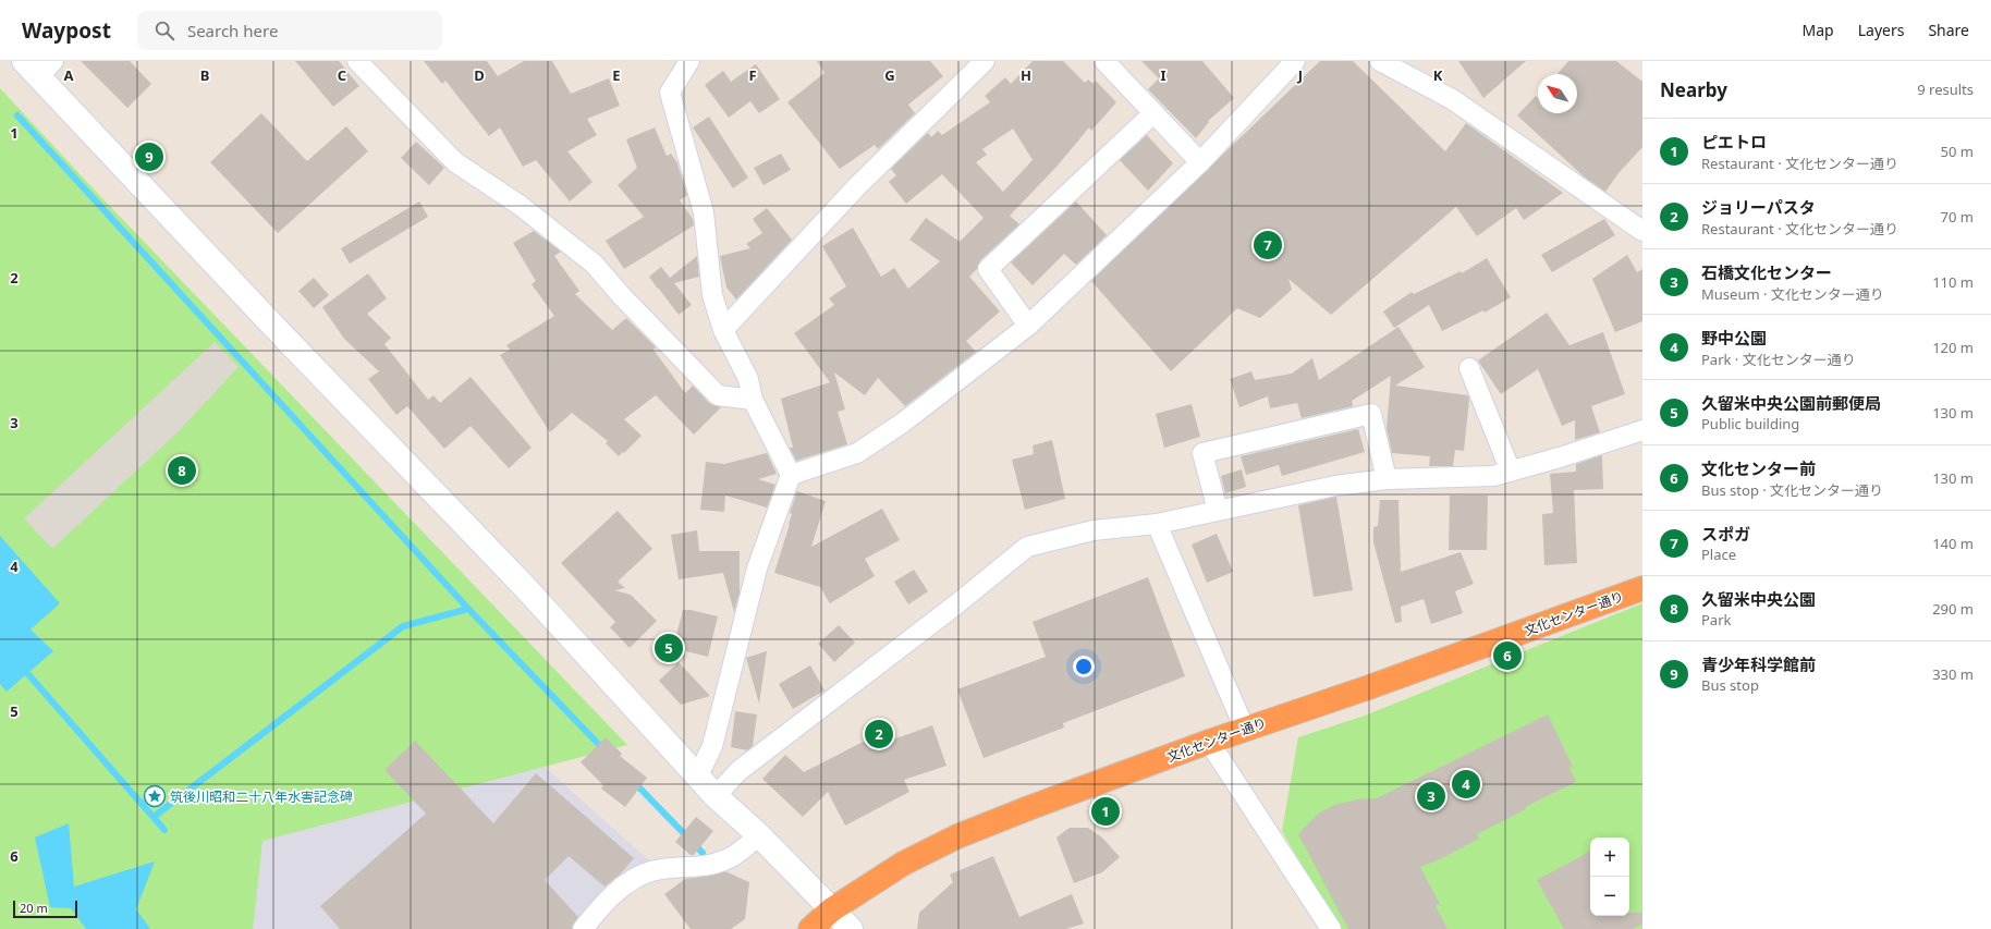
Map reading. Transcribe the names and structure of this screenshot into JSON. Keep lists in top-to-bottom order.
{
  "streets": {
    "highway": ["文化センター通り"]
  },
  "places": {
    "place": ["筑後川昭和二十八年水害記念碑"]
  },
  "scale_bar": "20 m",
  "north": "top left",
  "page": {
    "header": "Waypost",
    "search": "Search here",
    "nav": ["Map", "Layers", "Share"],
    "heading": ["Nearby", "9 results"],
    "list": [
      {
        "mark": "1",
        "name": "ピエトロ",
        "note": "Restaurant · 文化センター通り",
        "value": "50 m"
      },
      {
        "mark": "2",
        "name": "ジョリーパスタ",
        "note": "Restaurant · 文化センター通り",
        "value": "70 m"
      },
      {
        "mark": "3",
        "name": "石橋文化センター",
        "note": "Museum · 文化センター通り",
        "value": "110 m"
      },
      {
        "mark": "4",
        "name": "野中公園",
        "note": "Park · 文化センター通り",
        "value": "120 m"
      },
      {
        "mark": "5",
        "name": "久留米中央公園前郵便局",
        "note": "Public building",
        "value": "130 m"
      },
      {
        "mark": "6",
        "name": "文化センター前",
        "note": "Bus stop · 文化センター通り",
        "value": "130 m"
      },
      {
        "mark": "7",
        "name": "スポガ",
        "note": "Place",
        "value": "140 m"
      },
      {
        "mark": "8",
        "name": "久留米中央公園",
        "note": "Park",
        "value": "290 m"
      },
      {
        "mark": "9",
        "name": "青少年科学館前",
        "note": "Bus stop",
        "value": "330 m"
      }
    ],
    "pins": [
      "9",
      "7",
      "8",
      "5",
      "6",
      "2",
      "4",
      "3",
      "1"
    ],
    "map_buttons": ["+", "−"],
    "scale": "20 m"
  },
  "grid": {
    "columns": [
      "A",
      "B",
      "C",
      "D",
      "E",
      "F",
      "G",
      "H",
      "I",
      "J",
      "K"
    ],
    "rows": [
      "1",
      "2",
      "3",
      "4",
      "5",
      "6"
    ]
  }
}
